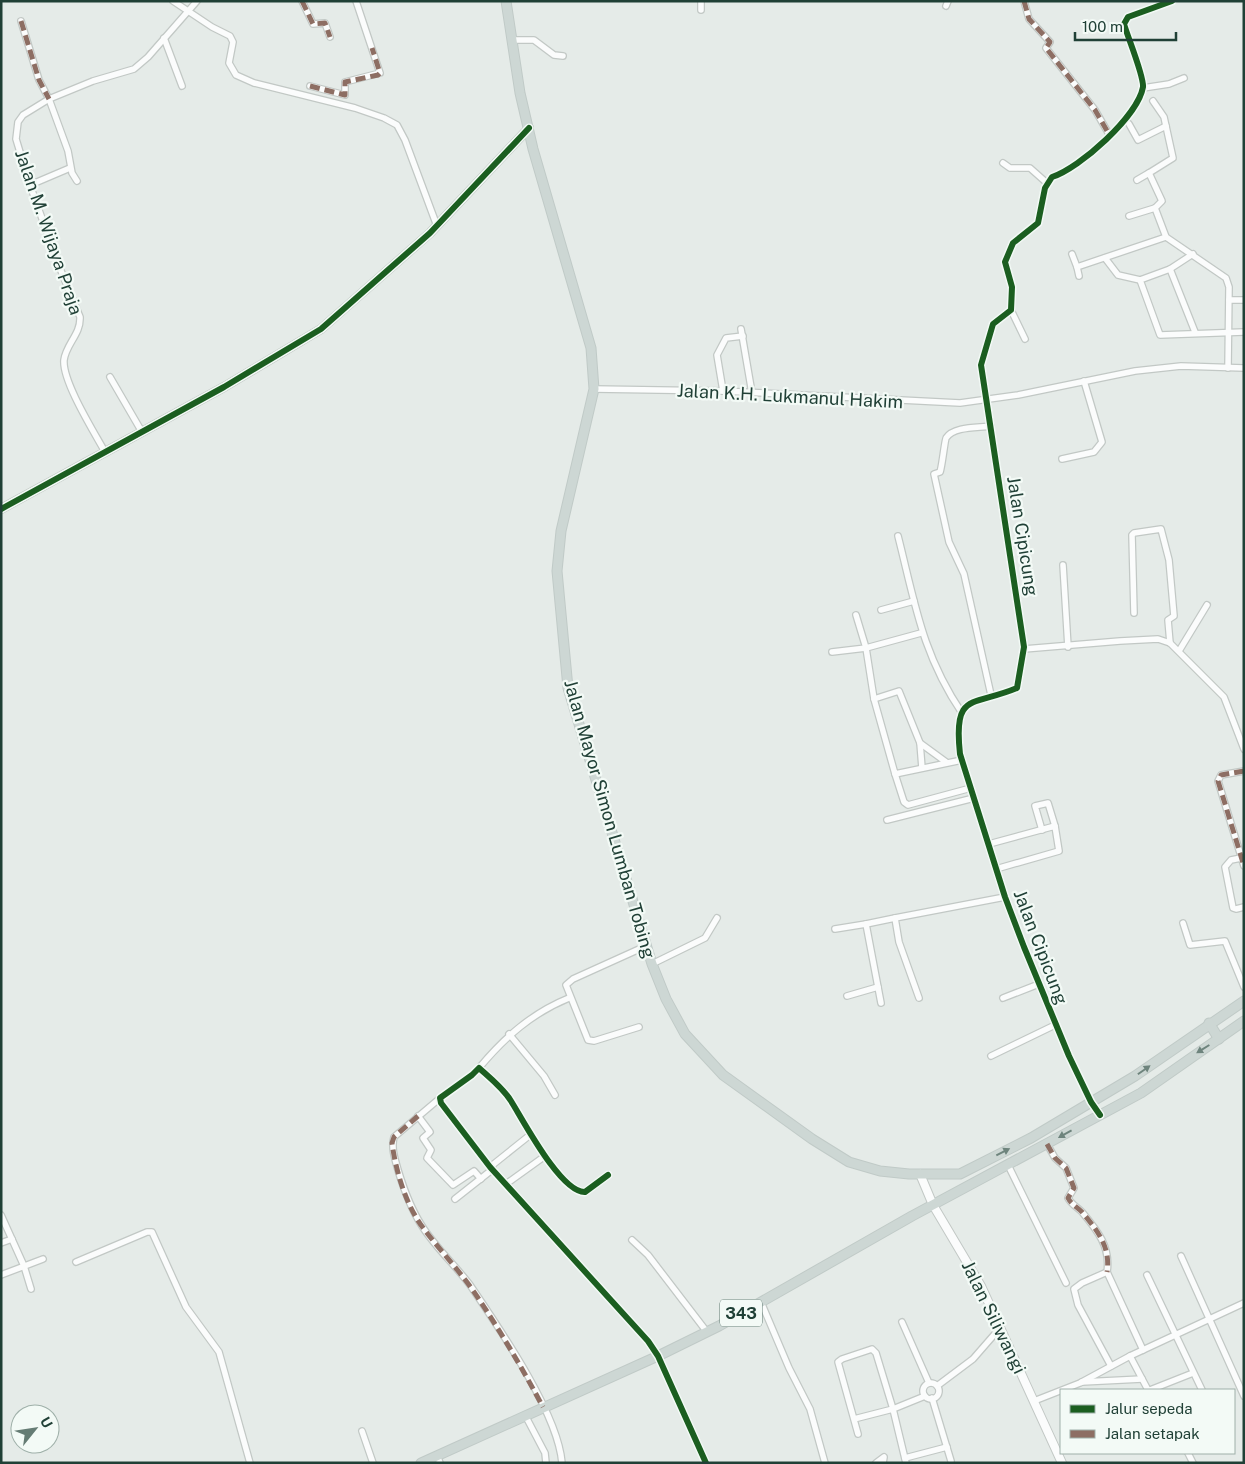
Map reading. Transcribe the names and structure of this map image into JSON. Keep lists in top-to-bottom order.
{
  "streets": {
    "main road": ["Jalan Mayor Simon Lumban Tobing", "343"],
    "street": [
      "Jalan M. Wijaya Praja",
      "Jalan K.H. Lukmanul Hakim",
      "Jalan Cipicung",
      "Jalan Siliwangi"
    ]
  },
  "crossings": [
    ["Jalan K.H. Lukmanul Hakim", "Jalan Cipicung"],
    ["Jalan K.H. Lukmanul Hakim", "Jalan Mayor Simon Lumban Tobing"],
    ["Jalan Mayor Simon Lumban Tobing", "Jalan Siliwangi"],
    ["343", "Jalan Siliwangi"]
  ],
  "legend": ["Jalur sepeda", "Jalan setapak"],
  "scale_bar": "100 m",
  "north": "top right"
}
